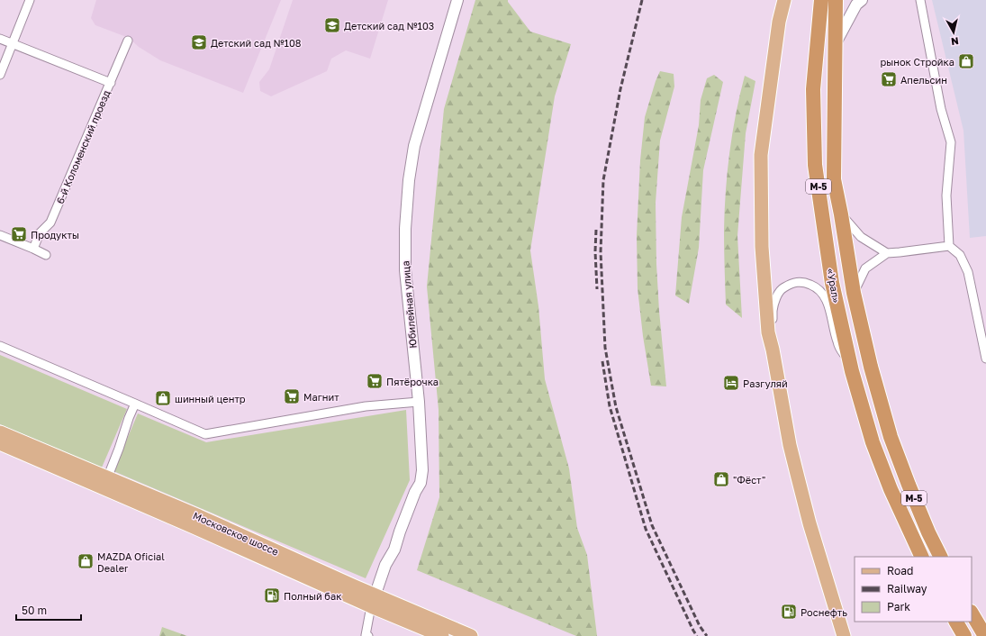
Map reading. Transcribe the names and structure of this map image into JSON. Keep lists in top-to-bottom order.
{
  "streets": {
    "highway": ["М-5", "«Урал»"],
    "main road": ["Московское шоссе"],
    "street": ["6-й Коломенский проезд", "Юбилейная улица"]
  },
  "crossings": [
    ["Юбилейная улица", "Московское шоссе"]
  ],
  "places": {
    "school or university": ["Детский сад №103", "Детский сад №108"],
    "shop": [
      "рынок Стройка",
      "шинный центр",
      "\"Фёст\"",
      "MAZDA Oficial Dealer"
    ],
    "supermarket": [
      "Апельсин",
      "Продукты",
      "Пятёрочка",
      "Магнит"
    ],
    "hotel": ["Разгуляй"],
    "fuel station": ["Полный бак", "Роснефть"]
  },
  "legend": ["Road", "Railway", "Park"],
  "scale_bar": "50 m",
  "north": "bottom"
}
